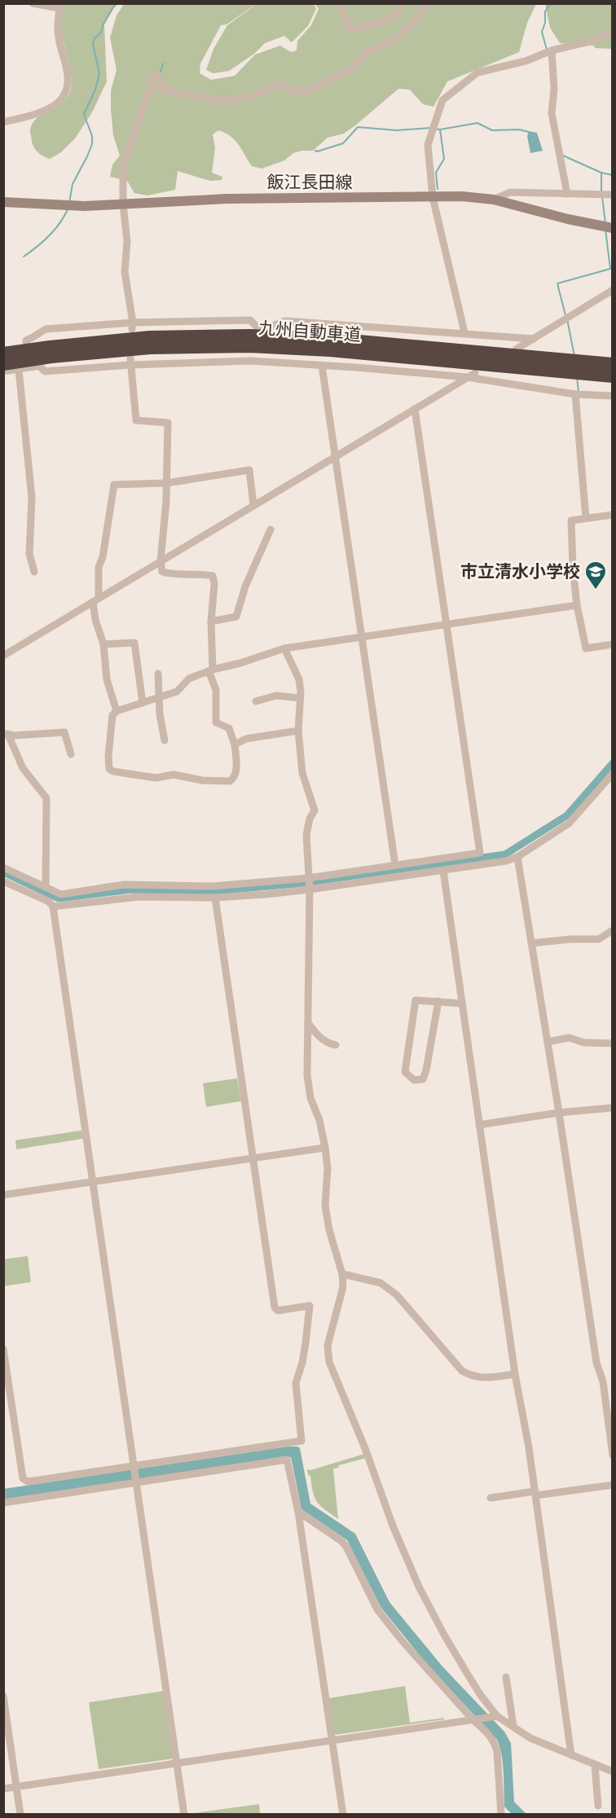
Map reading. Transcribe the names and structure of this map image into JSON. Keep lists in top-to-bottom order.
{
  "streets": {
    "highway": ["九州自動車道"],
    "main road": ["飯江長田線"]
  },
  "places": {
    "school or university": ["市立清水小学校"]
  }
}
